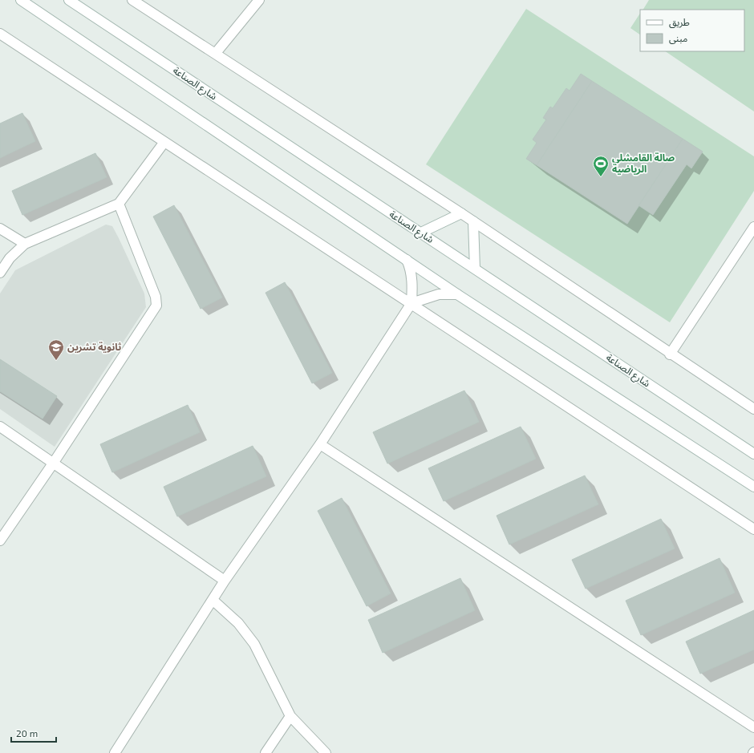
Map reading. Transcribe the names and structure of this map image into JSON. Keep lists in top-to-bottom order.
{
  "streets": {
    "street": ["شارع الصناعة"]
  },
  "places": {
    "sports": ["صالة القامشلي الرياضية"],
    "school or university": ["ثانوية تشرين"]
  },
  "legend": ["طريق", "مبنى"],
  "scale_bar": "20 m"
}
